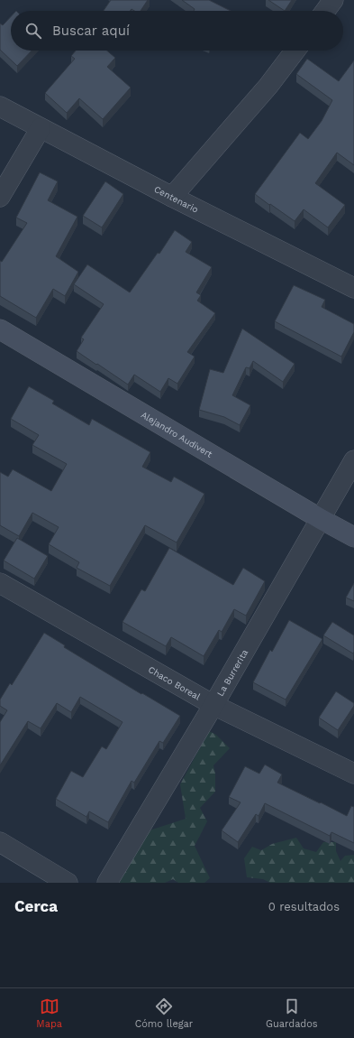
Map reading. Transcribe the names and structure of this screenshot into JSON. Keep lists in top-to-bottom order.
{
  "streets": {
    "street": [
      "Centenario",
      "Alejandro Audivert",
      "La Burrerita",
      "Chaco Boreal"
    ]
  },
  "crossings": [
    ["Alejandro Audivert", "La Burrerita"],
    ["La Burrerita", "Chaco Boreal"]
  ],
  "page": {
    "search": "Buscar aquí",
    "heading": ["Cerca", "0 resultados"],
    "nav": ["Mapa", "Cómo llegar", "Guardados"]
  }
}
